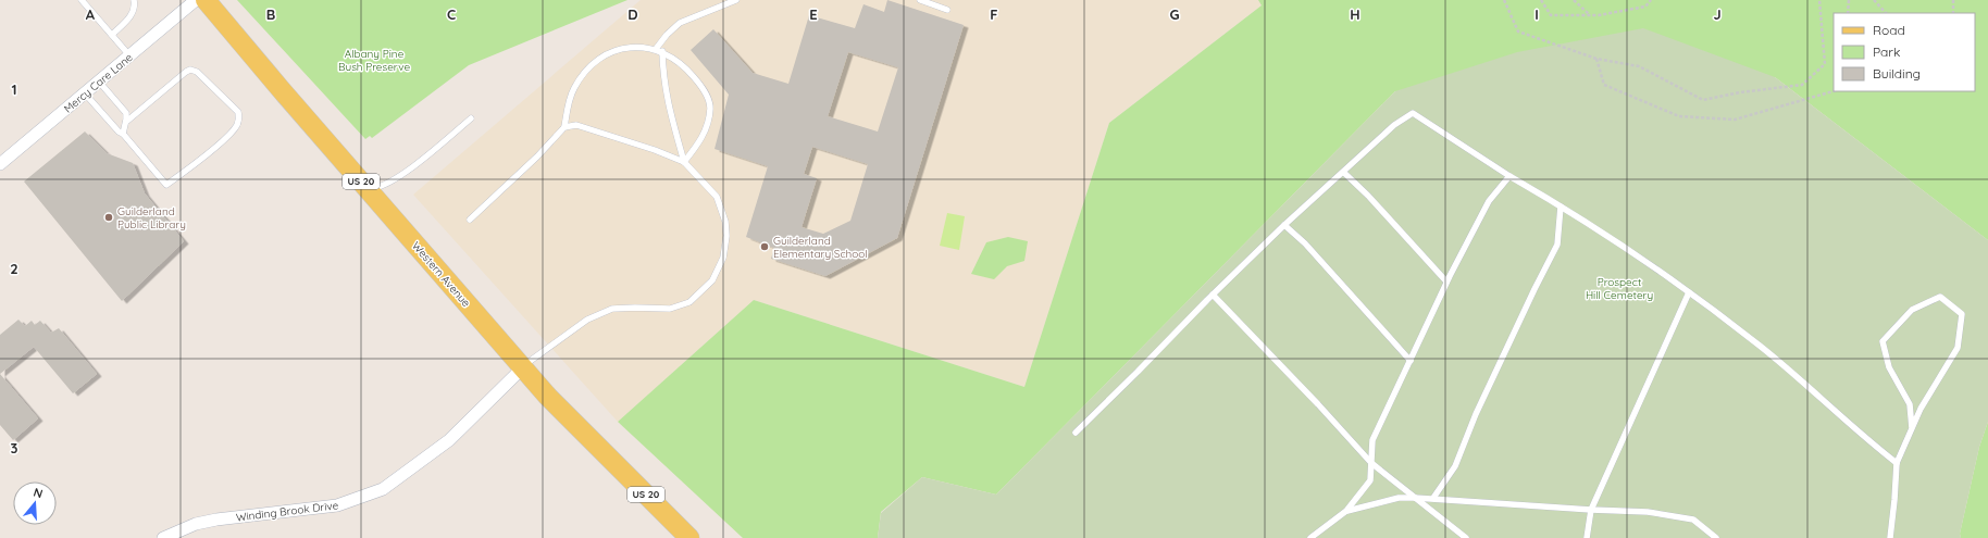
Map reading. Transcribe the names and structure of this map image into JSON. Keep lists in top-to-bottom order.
{
  "streets": {
    "main road": ["US 20", "Western Avenue"],
    "street": ["Mercy Care Lane", "Winding Brook Drive"]
  },
  "crossings": [
    ["Western Avenue", "Winding Brook Drive"]
  ],
  "parks": ["Albany Pine Bush Preserve", "Prospect Hill Cemetery"],
  "places": ["Guilderland Public Library", "Guilderland Elementary School"],
  "legend": ["Road", "Park", "Building"],
  "north": "top",
  "grid": {
    "columns": [
      "A",
      "B",
      "C",
      "D",
      "E",
      "F",
      "G",
      "H",
      "I",
      "J"
    ],
    "rows": ["1", "2", "3"]
  }
}
